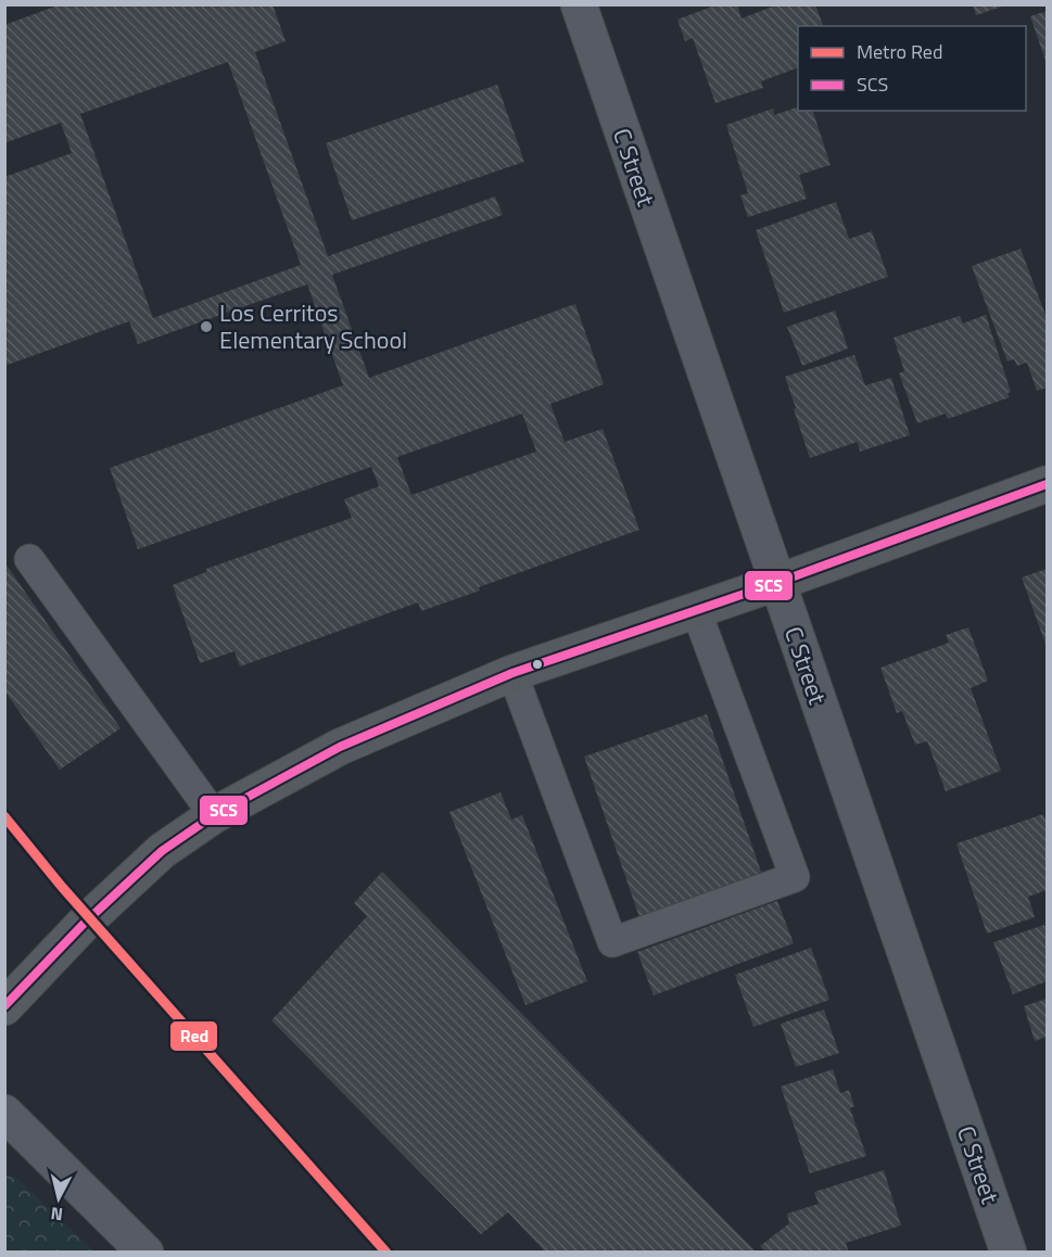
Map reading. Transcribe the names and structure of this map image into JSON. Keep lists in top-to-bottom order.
{
  "streets": {
    "street": ["C Street"]
  },
  "places": ["Los Cerritos Elementary School"],
  "lines": ["transit line SCS", "metro line Red"],
  "legend": ["Metro Red", "SCS"],
  "north": "bottom"
}
